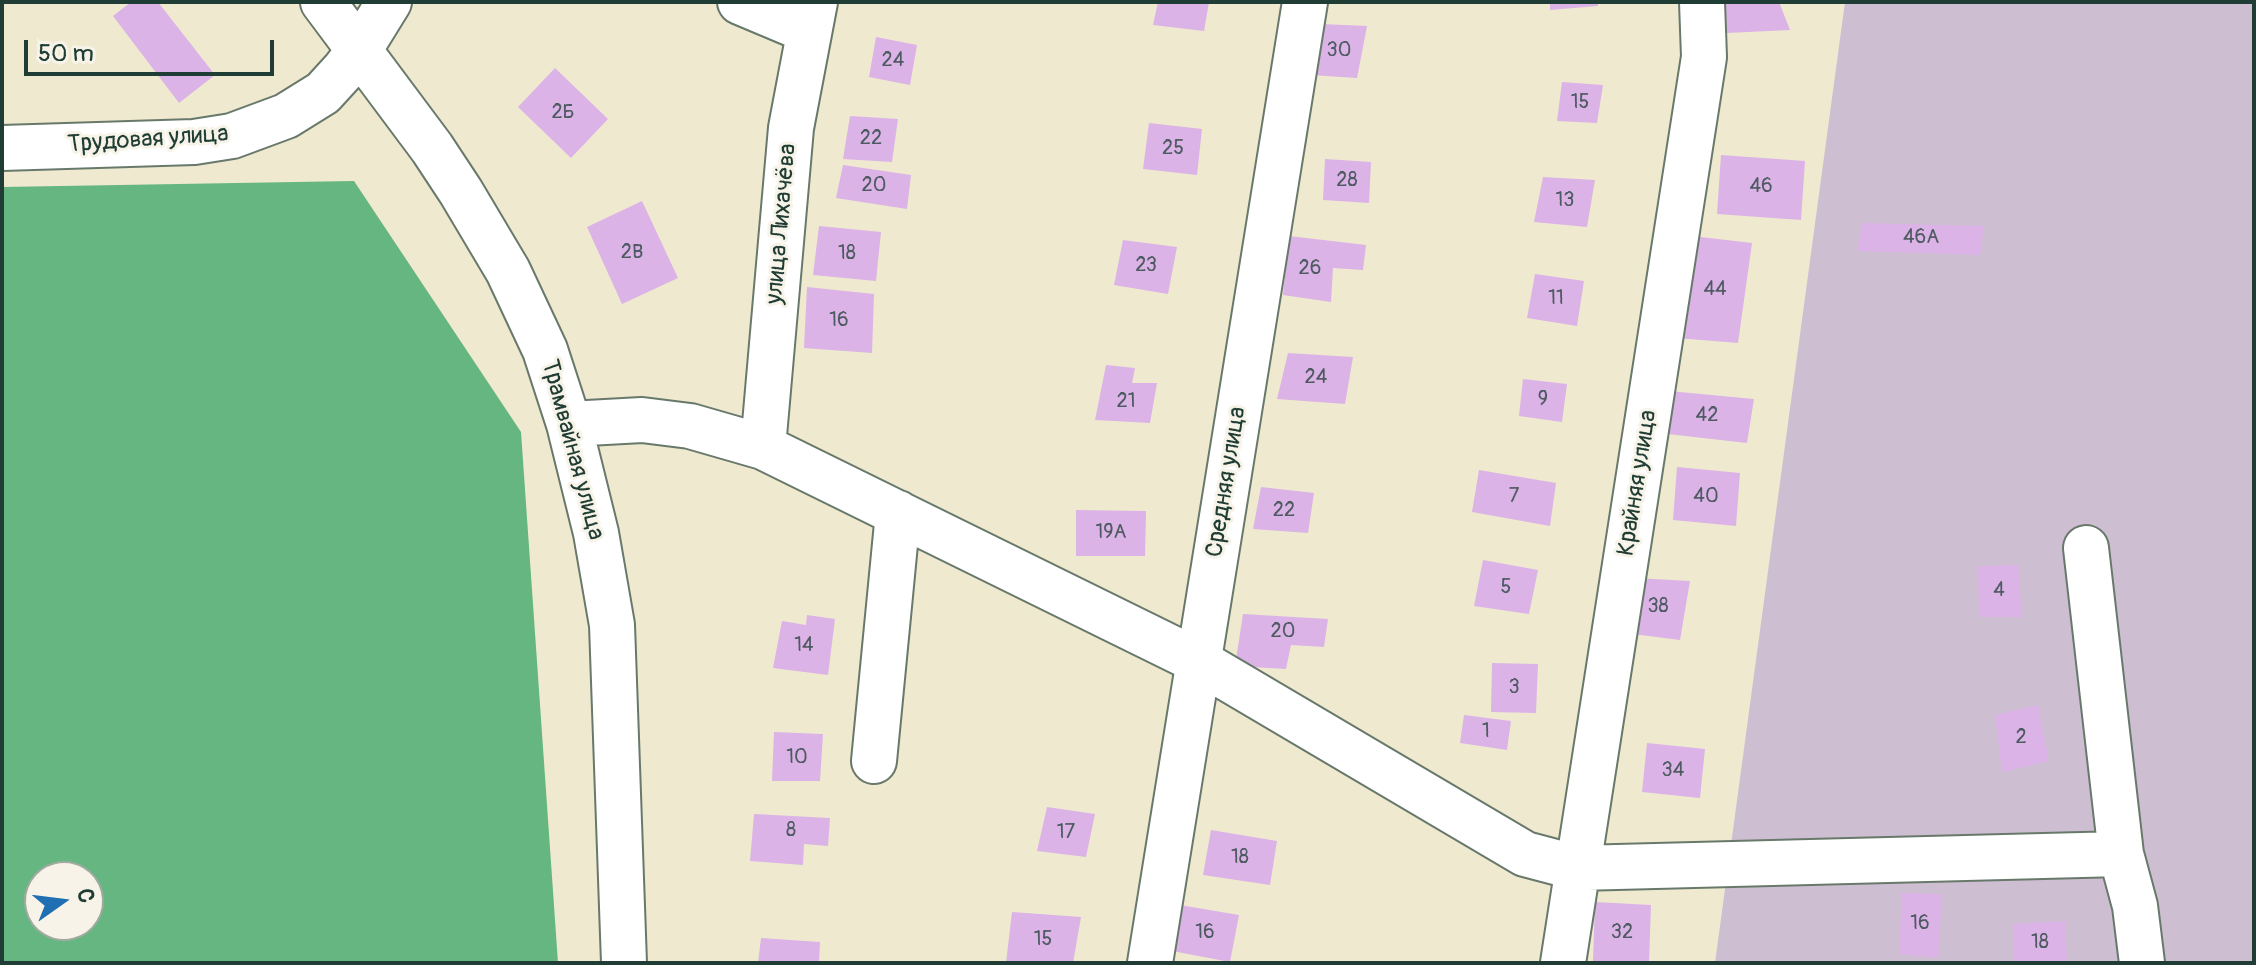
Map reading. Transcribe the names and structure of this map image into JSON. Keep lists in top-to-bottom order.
{
  "streets": {
    "street": [
      "Трудовая улица",
      "улица Лихачёва",
      "Трамвайная улица",
      "Средняя улица",
      "Крайняя улица"
    ]
  },
  "crossings": [
    ["Трудовая улица", "Трамвайная улица"]
  ],
  "house_numbers": [
    "30",
    "24",
    "15",
    "2Б",
    "22",
    "25",
    "28",
    "20",
    "46",
    "13",
    "46А",
    "2В",
    "18",
    "23",
    "26",
    "44",
    "11",
    "16",
    "24",
    "9",
    "21",
    "42",
    "7",
    "40",
    "22",
    "19А",
    "5",
    "4",
    "38",
    "20",
    "14",
    "3",
    "1",
    "2",
    "10",
    "34",
    "8",
    "17",
    "18",
    "16",
    "16",
    "32",
    "15",
    "18"
  ],
  "scale_bar": "50 m",
  "north": "right"
}
